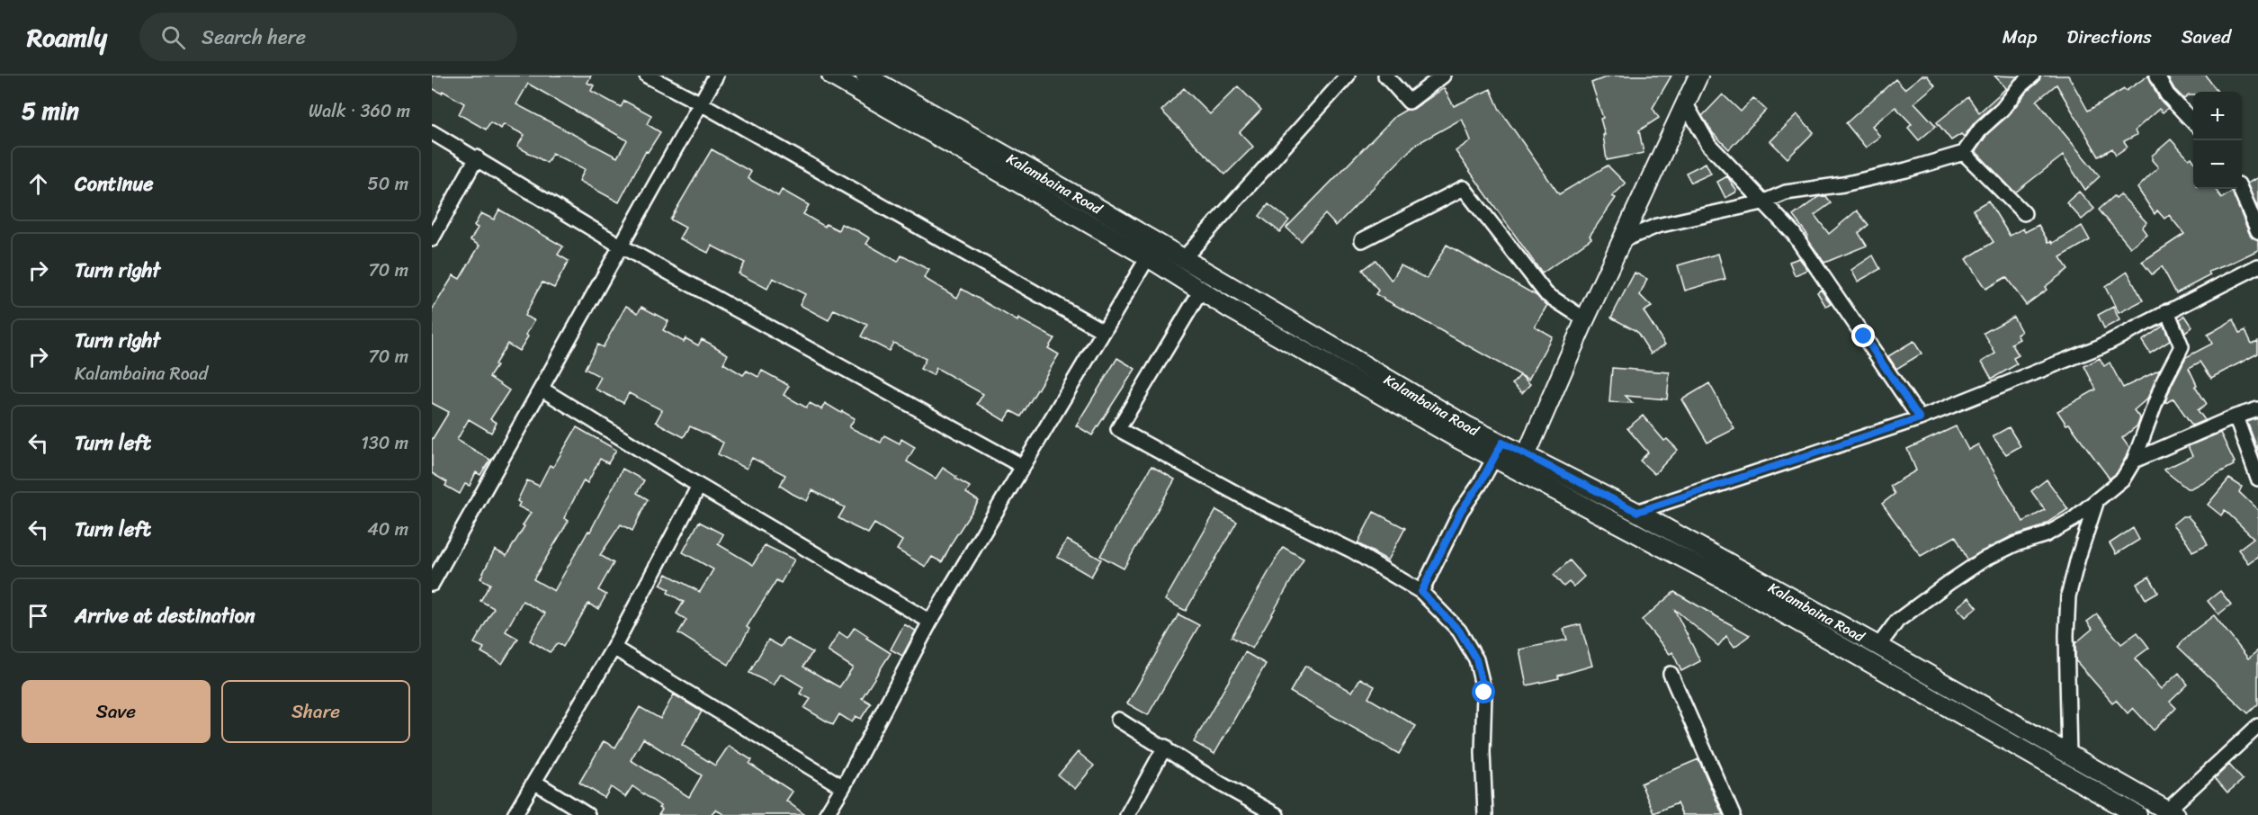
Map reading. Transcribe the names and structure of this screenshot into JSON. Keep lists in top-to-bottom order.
{
  "streets": {
    "main road": ["Kalambaina Road"]
  },
  "page": {
    "header": "Roamly",
    "search": "Search here",
    "nav": ["Map", "Directions", "Saved"],
    "heading": ["5 min", "Walk · 360 m"],
    "map_buttons": ["+", "−"],
    "list": [
      ["Continue", "50 m"],
      ["Turn right", "70 m"],
      ["Turn right", "Kalambaina Road", "70 m"],
      ["Turn left", "130 m"],
      ["Turn left", "40 m"],
      "Arrive at destination"
    ],
    "buttons": ["Save", "Share"]
  }
}
